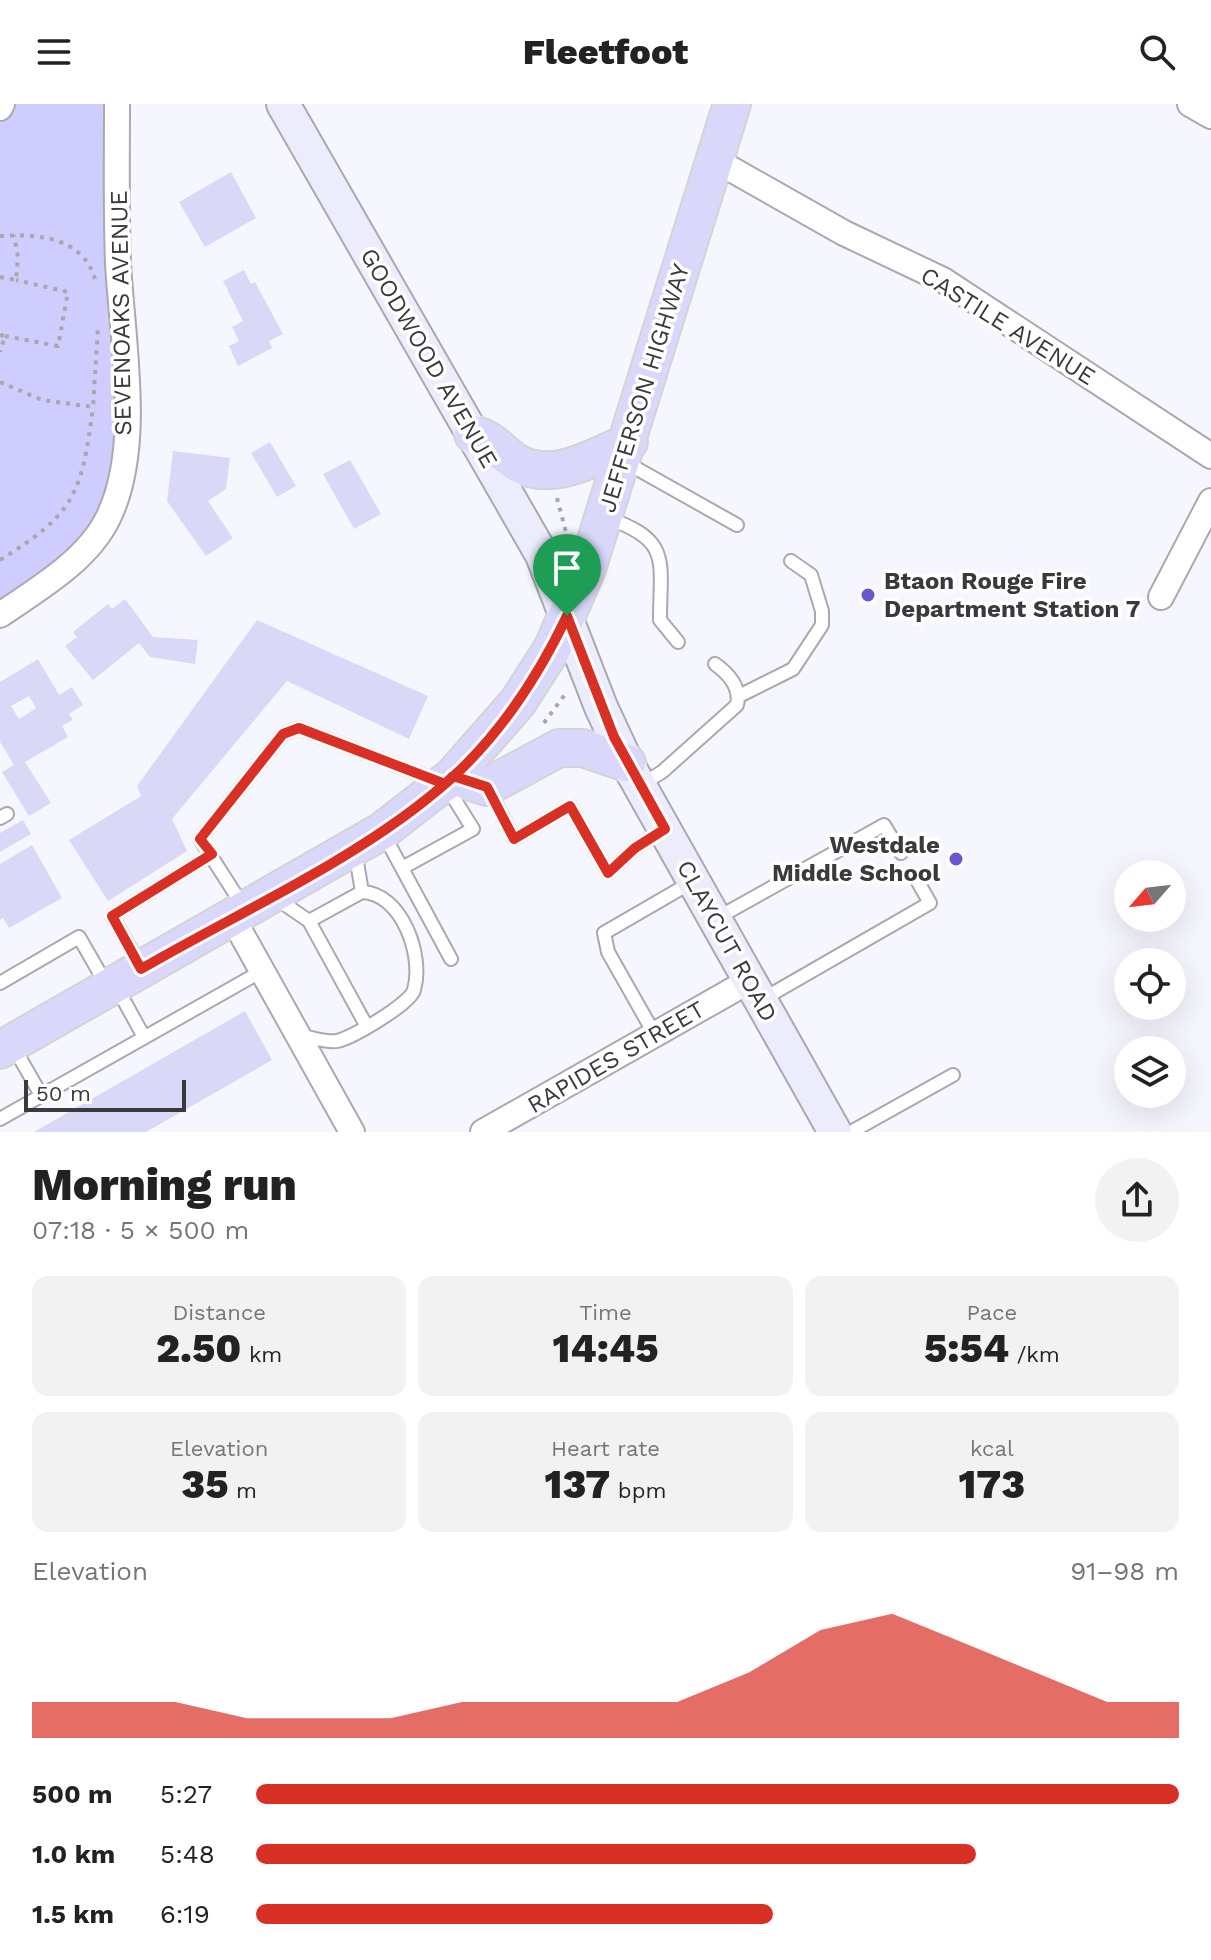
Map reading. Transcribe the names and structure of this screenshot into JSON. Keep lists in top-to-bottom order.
{
  "streets": {
    "main road": ["JEFFERSON HIGHWAY"],
    "street": [
      "SEVENOAKS AVENUE",
      "CASTILE AVENUE",
      "GOODWOOD AVENUE",
      "CLAYCUT ROAD",
      "RAPIDES STREET"
    ]
  },
  "crossings": [
    ["CASTILE AVENUE", "JEFFERSON HIGHWAY"],
    ["GOODWOOD AVENUE", "JEFFERSON HIGHWAY"],
    ["GOODWOOD AVENUE", "CLAYCUT ROAD"],
    ["JEFFERSON HIGHWAY", "CLAYCUT ROAD"],
    ["CLAYCUT ROAD", "RAPIDES STREET"]
  ],
  "places": ["Btaon Rouge Fire Department Station 7", "Westdale Middle School"],
  "scale_bar": "50 m",
  "north": "bottom left",
  "page": {
    "header": "Fleetfoot",
    "scale": "50 m",
    "heading": ["Morning run", "07:18 · 5 × 500 m"],
    "stats": [
      ["Distance", "2.50 km"],
      ["Time", "14:45"],
      ["Pace", "5:54 /km"],
      ["Elevation", "35 m"],
      ["Heart rate", "137 bpm"],
      ["kcal", "173"]
    ],
    "chart": ["Elevation", "91–98 m"],
    "list": [
      {
        "name": "500 m",
        "note": "5:27"
      },
      {
        "name": "1.0 km",
        "note": "5:48"
      },
      {
        "name": "1.5 km",
        "note": "6:19"
      }
    ]
  }
}
